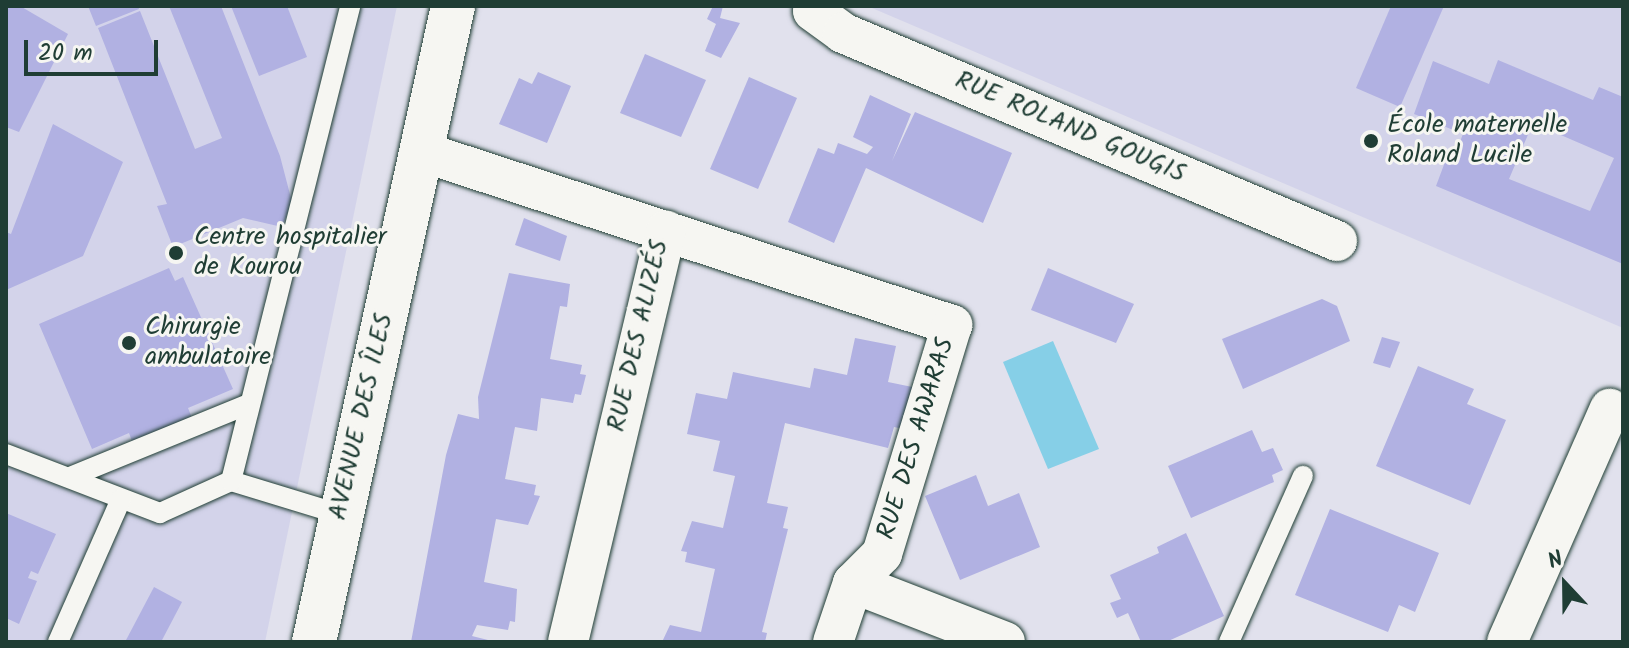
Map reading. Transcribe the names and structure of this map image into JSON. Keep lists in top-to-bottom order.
{
  "streets": {
    "main road": ["AVENUE DES ÎLES"],
    "street": ["RUE ROLAND GOUGIS", "RUE DES ALIZÉS", "RUE DES AWARAS"]
  },
  "crossings": [
    ["RUE DES ALIZÉS", "AVENUE DES ÎLES"],
    ["RUE DES ALIZÉS", "RUE DES AWARAS"]
  ],
  "places": ["École maternelle Roland Lucile", "Centre hospitalier de Kourou", "Chirurgie ambulatoire"],
  "scale_bar": "20 m",
  "north": "top"
}
